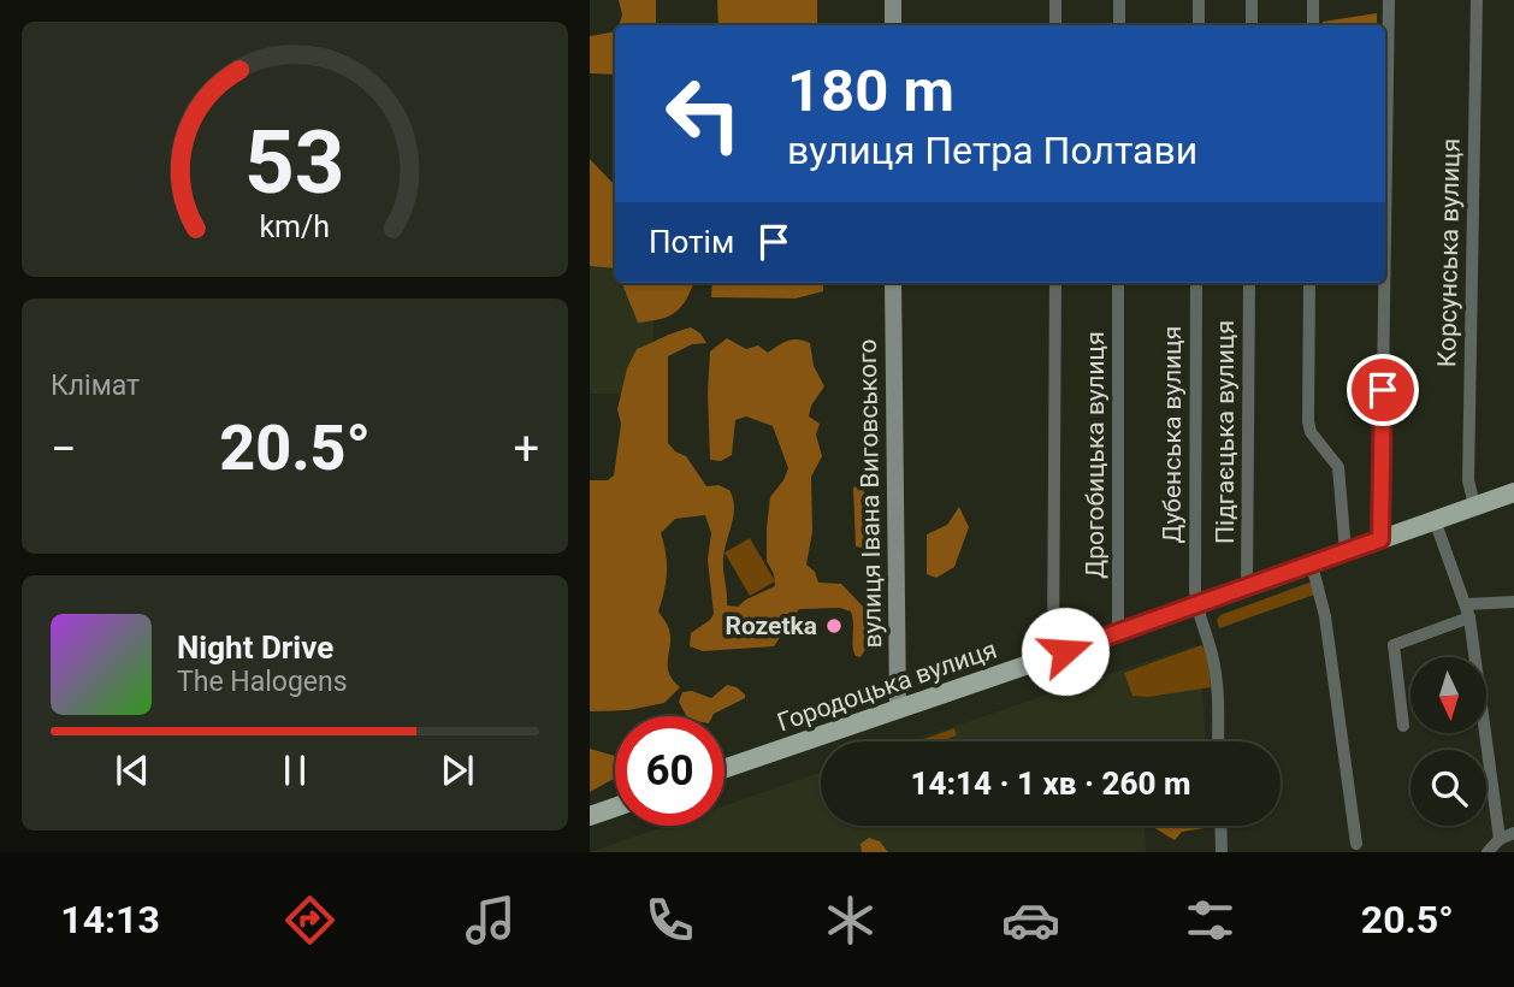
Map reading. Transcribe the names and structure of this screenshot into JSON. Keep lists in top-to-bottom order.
{
  "streets": {
    "main road": ["вулиця Івана Виговського", "Городоцька вулиця"],
    "street": [
      "Корсунська вулиця",
      "Підгаєцька вулиця",
      "Дубенська вулиця",
      "Дрогобицька вулиця"
    ]
  },
  "crossings": [
    ["Корсунська вулиця", "Городоцька вулиця"],
    ["Підгаєцька вулиця", "Городоцька вулиця"],
    ["Дубенська вулиця", "Городоцька вулиця"],
    ["Дрогобицька вулиця", "Городоцька вулиця"],
    ["вулиця Івана Виговського", "Городоцька вулиця"]
  ],
  "places": ["Rozetka"],
  "north": "bottom",
  "page": {
    "turn": ["180 m", "вулиця Петра Полтави"],
    "then": "Потім",
    "tile": "Клімат",
    "heat": ["−", "20.5°", "+"],
    "song": ["Night Drive", "The Halogens"],
    "limit": "60",
    "trip": "14:14 · 1 хв · 260 m",
    "tabs": ["14:13", "20.5°"],
    "gauge": ["53", "km/h"]
  }
}
